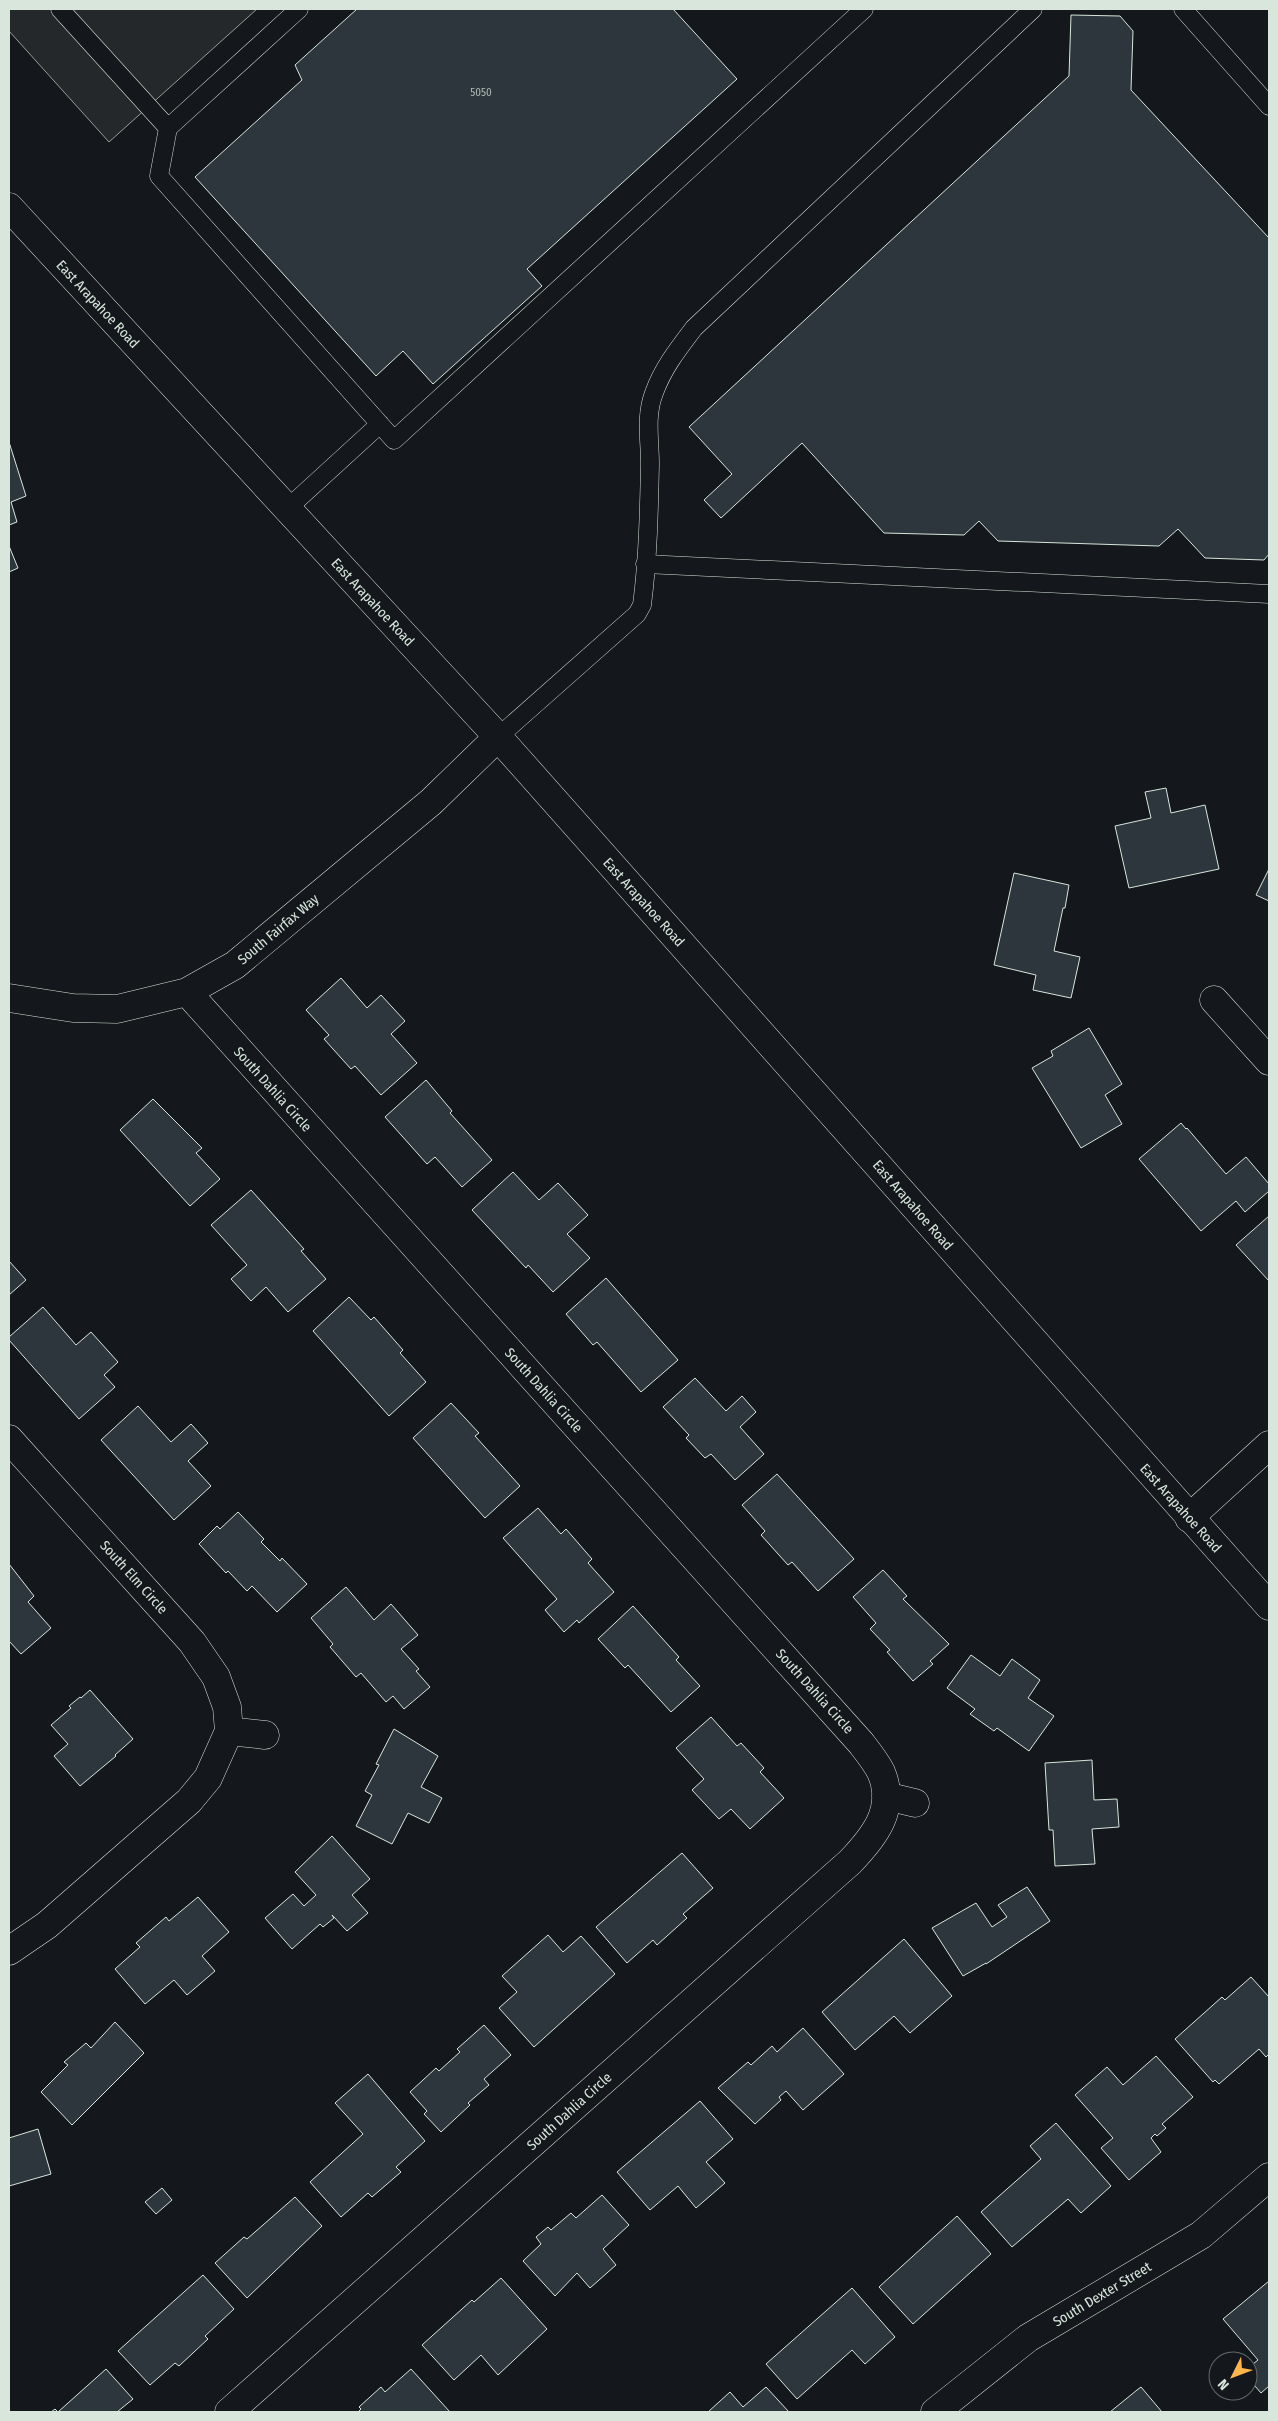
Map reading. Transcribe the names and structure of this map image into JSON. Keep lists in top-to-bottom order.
{
  "streets": {
    "street": [
      "East Arapahoe Road",
      "South Fairfax Way",
      "South Dahlia Circle",
      "South Elm Circle",
      "South Dexter Street"
    ]
  },
  "crossings": [
    ["East Arapahoe Road", "South Fairfax Way"],
    ["South Fairfax Way", "South Dahlia Circle"]
  ],
  "house_numbers": ["5050"],
  "north": "bottom left"
}
